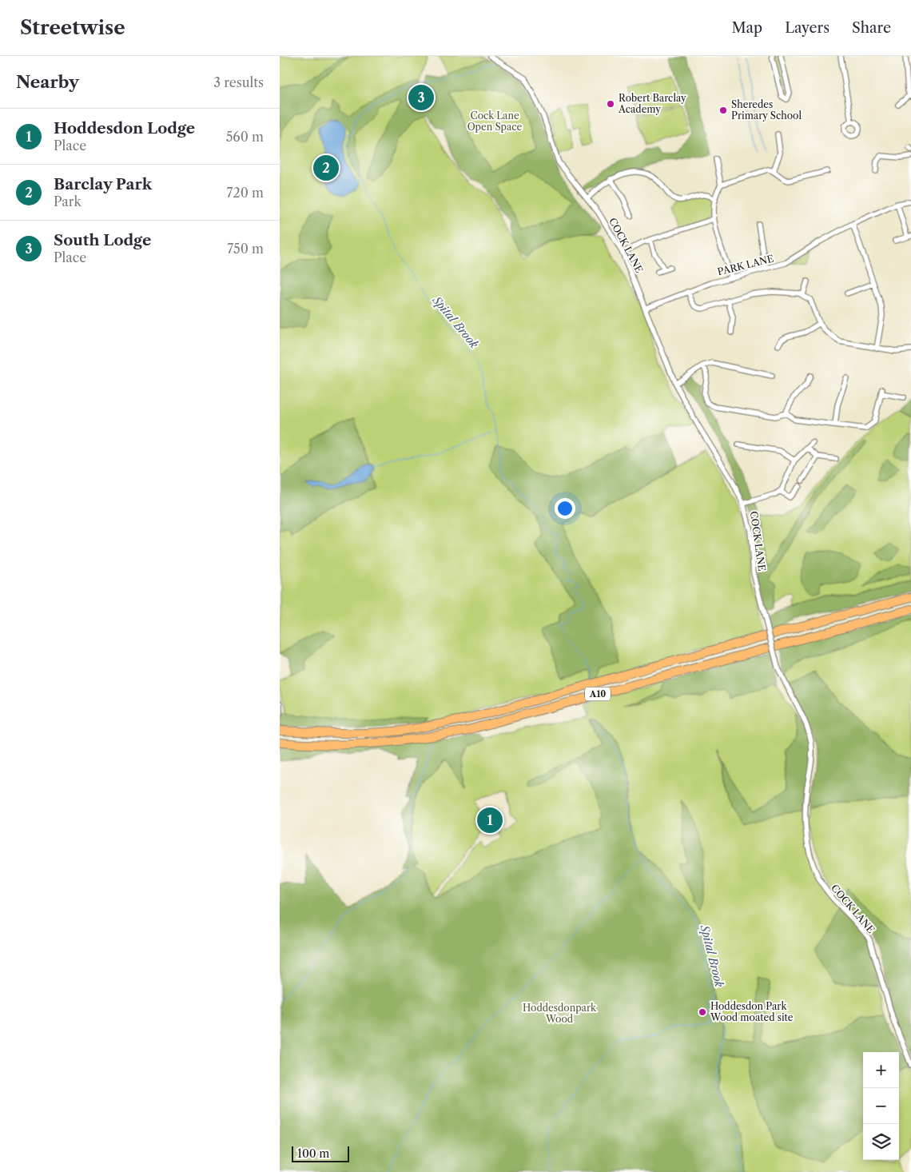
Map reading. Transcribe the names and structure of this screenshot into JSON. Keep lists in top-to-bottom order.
{
  "streets": {
    "highway": ["A10"],
    "street": ["COCK LANE", "PARK LANE"]
  },
  "crossings": [
    ["COCK LANE", "PARK LANE"]
  ],
  "water": ["Spital Brook"],
  "parks": ["Cock Lane Open Space", "Hoddesdonpark Wood"],
  "places": ["Robert Barclay Academy", "Sheredes Primary School", "Hoddesdon Park Wood moated site"],
  "scale_bar": "100 m",
  "page": {
    "header": "Streetwise",
    "nav": ["Map", "Layers", "Share"],
    "heading": ["Nearby", "3 results"],
    "pins": ["3", "2", "1"],
    "list": [
      {
        "mark": "1",
        "name": "Hoddesdon Lodge",
        "note": "Place",
        "value": "560 m"
      },
      {
        "mark": "2",
        "name": "Barclay Park",
        "note": "Park",
        "value": "720 m"
      },
      {
        "mark": "3",
        "name": "South Lodge",
        "note": "Place",
        "value": "750 m"
      }
    ],
    "map_buttons": ["+", "−"],
    "scale": "100 m"
  }
}
